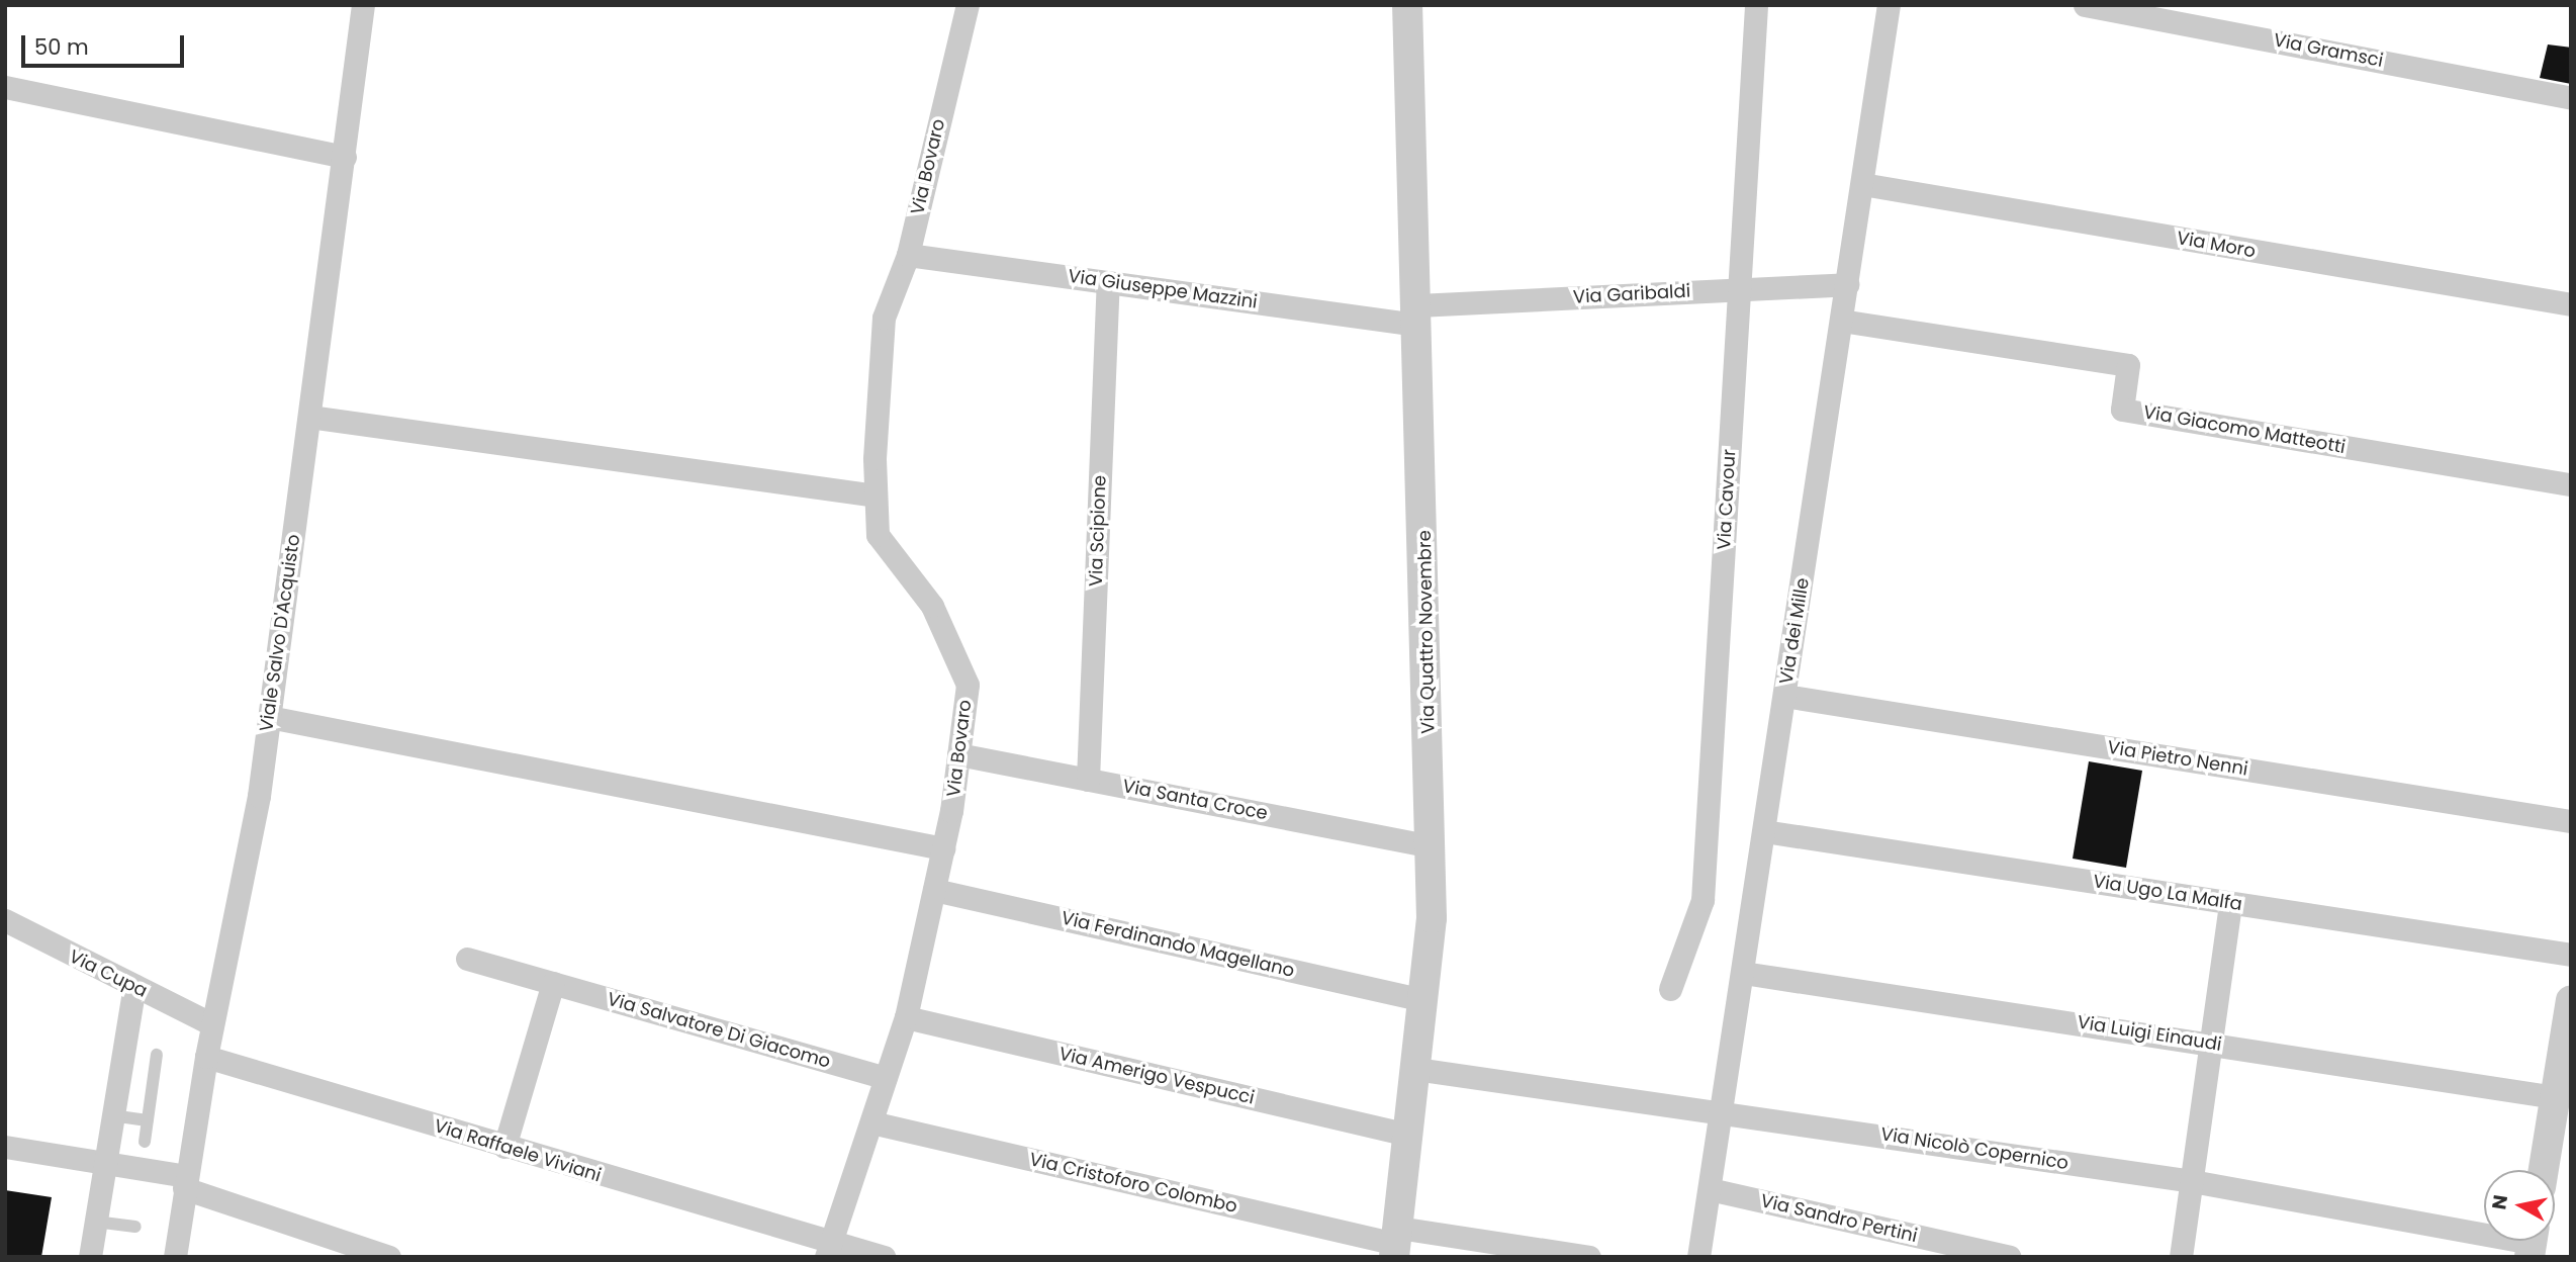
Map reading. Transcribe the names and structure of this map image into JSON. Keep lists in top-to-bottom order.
{
  "streets": {
    "street": [
      "Via Gramsci",
      "Via Bovaro",
      "Via Moro",
      "Via Giuseppe Mazzini",
      "Via Garibaldi",
      "Via Giacomo Matteotti",
      "Via Cavour",
      "Via Scipione",
      "Via dei Mille",
      "Via Quattro Novembre",
      "Viale Salvo D'Acquisto",
      "Via Pietro Nenni",
      "Via Santa Croce",
      "Via Ugo La Malfa",
      "Via Ferdinando Magellano",
      "Via Cupa",
      "Via Salvatore Di Giacomo",
      "Via Luigi Einaudi",
      "Via Amerigo Vespucci",
      "Via Nicolò Copernico",
      "Via Raffaele Viviani",
      "Via Cristoforo Colombo",
      "Via Sandro Pertini"
    ]
  },
  "crossings": [
    ["Via Bovaro", "Via Giuseppe Mazzini"],
    ["Via Bovaro", "Via Santa Croce"],
    ["Via Bovaro", "Via Ferdinando Magellano"],
    ["Via Bovaro", "Via Salvatore Di Giacomo"],
    ["Via Bovaro", "Via Amerigo Vespucci"],
    ["Via Bovaro", "Via Raffaele Viviani"],
    ["Via Bovaro", "Via Cristoforo Colombo"],
    ["Via Moro", "Via dei Mille"],
    ["Via Giuseppe Mazzini", "Via Garibaldi"],
    ["Via Giuseppe Mazzini", "Via Scipione"],
    ["Via Giuseppe Mazzini", "Via Quattro Novembre"],
    ["Via Garibaldi", "Via Cavour"],
    ["Via Garibaldi", "Via dei Mille"],
    ["Via Garibaldi", "Via Quattro Novembre"],
    ["Via Giacomo Matteotti", "Via dei Mille"],
    ["Via Scipione", "Via Santa Croce"],
    ["Via dei Mille", "Via Pietro Nenni"],
    ["Via dei Mille", "Via Ugo La Malfa"],
    ["Via dei Mille", "Via Luigi Einaudi"],
    ["Via dei Mille", "Via Nicolò Copernico"],
    ["Via dei Mille", "Via Sandro Pertini"],
    ["Via Quattro Novembre", "Via Santa Croce"],
    ["Via Quattro Novembre", "Via Ferdinando Magellano"],
    ["Via Quattro Novembre", "Via Amerigo Vespucci"],
    ["Via Quattro Novembre", "Via Nicolò Copernico"],
    ["Via Quattro Novembre", "Via Cristoforo Colombo"],
    ["Viale Salvo D'Acquisto", "Via Cupa"],
    ["Viale Salvo D'Acquisto", "Via Raffaele Viviani"]
  ],
  "scale_bar": "50 m",
  "north": "left"
}
